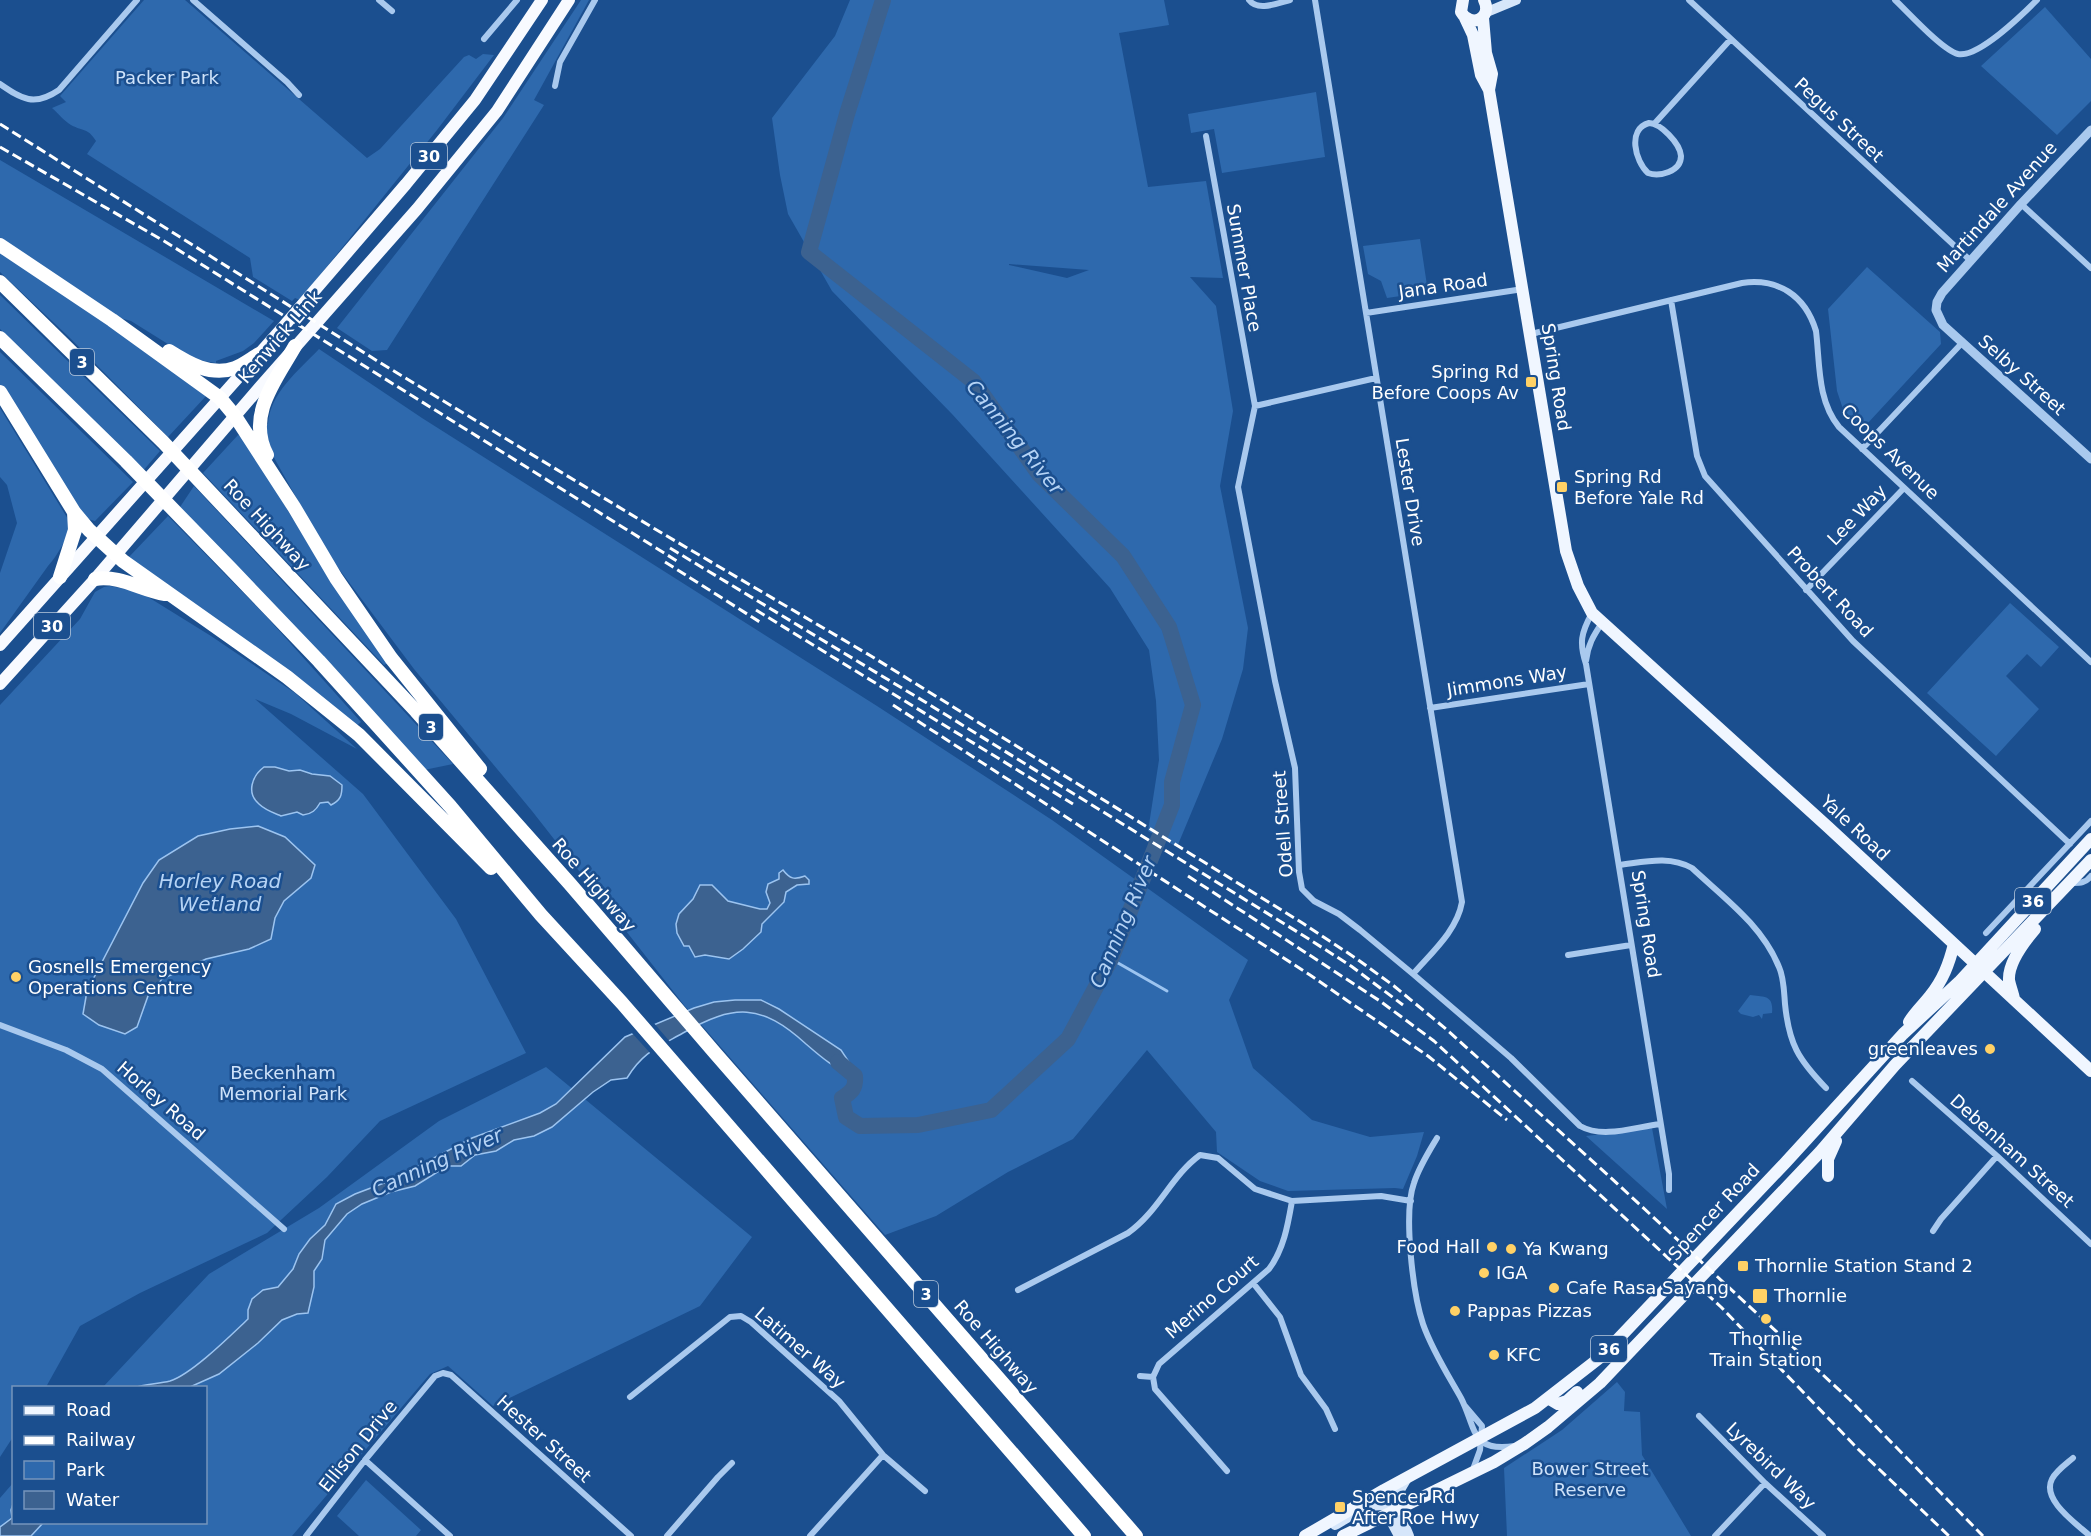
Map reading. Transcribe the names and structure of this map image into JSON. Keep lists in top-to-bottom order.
{
  "streets": {
    "highway": [
      "30",
      "Kenwick Link",
      "3",
      "Roe Highway"
    ],
    "main road": [
      "Spring Road",
      "Yale Road",
      "36",
      "Spencer Road"
    ],
    "street": [
      "Pegus Street",
      "Martindale Avenue",
      "Summer Place",
      "Jana Road",
      "Selby Street",
      "Coops Avenue",
      "Lester Drive",
      "Lee Way",
      "Probert Road",
      "Jimmons Way",
      "Odell Street",
      "Horley Road",
      "Debenham Street",
      "Merino Court",
      "Latimer Way",
      "Hester Street",
      "Ellison Drive",
      "Lyrebird Way"
    ]
  },
  "crossings": [
    ["Pegus Street", "Martindale Avenue"],
    ["Martindale Avenue", "Selby Street"],
    ["Summer Place", "Odell Street"],
    ["Jana Road", "Spring Road"],
    ["Jana Road", "Lester Drive"],
    ["Spring Road", "Coops Avenue"],
    ["Spring Road", "Jimmons Way"],
    ["Spring Road", "Odell Street"],
    ["Spring Road", "Yale Road"],
    ["Coops Avenue", "Lee Way"],
    ["Coops Avenue", "Probert Road"],
    ["Lester Drive", "Jimmons Way"],
    ["Lester Drive", "Odell Street"],
    ["Lee Way", "Probert Road"],
    ["Yale Road", "Spencer Road"],
    ["Hester Street", "Ellison Drive"]
  ],
  "water": ["Canning River", "Horley Road Wetland"],
  "parks": ["Packer Park", "Beckenham Memorial Park", "Bower Street Reserve"],
  "places": {
    "transit": [
      "Spring Rd Before Coops Av",
      "Spring Rd Before Yale Rd",
      "Thornlie Station Stand 2",
      "Thornlie",
      "Spencer Rd After Roe Hwy"
    ],
    "other": [
      "Gosnells Emergency Operations Centre",
      "greenleaves",
      "Food Hall",
      "Ya Kwang",
      "IGA",
      "Cafe Rasa Sayang",
      "Pappas Pizzas",
      "Thornlie Train Station",
      "KFC"
    ]
  },
  "legend": [
    "Road",
    "Railway",
    "Park",
    "Water"
  ]
}
